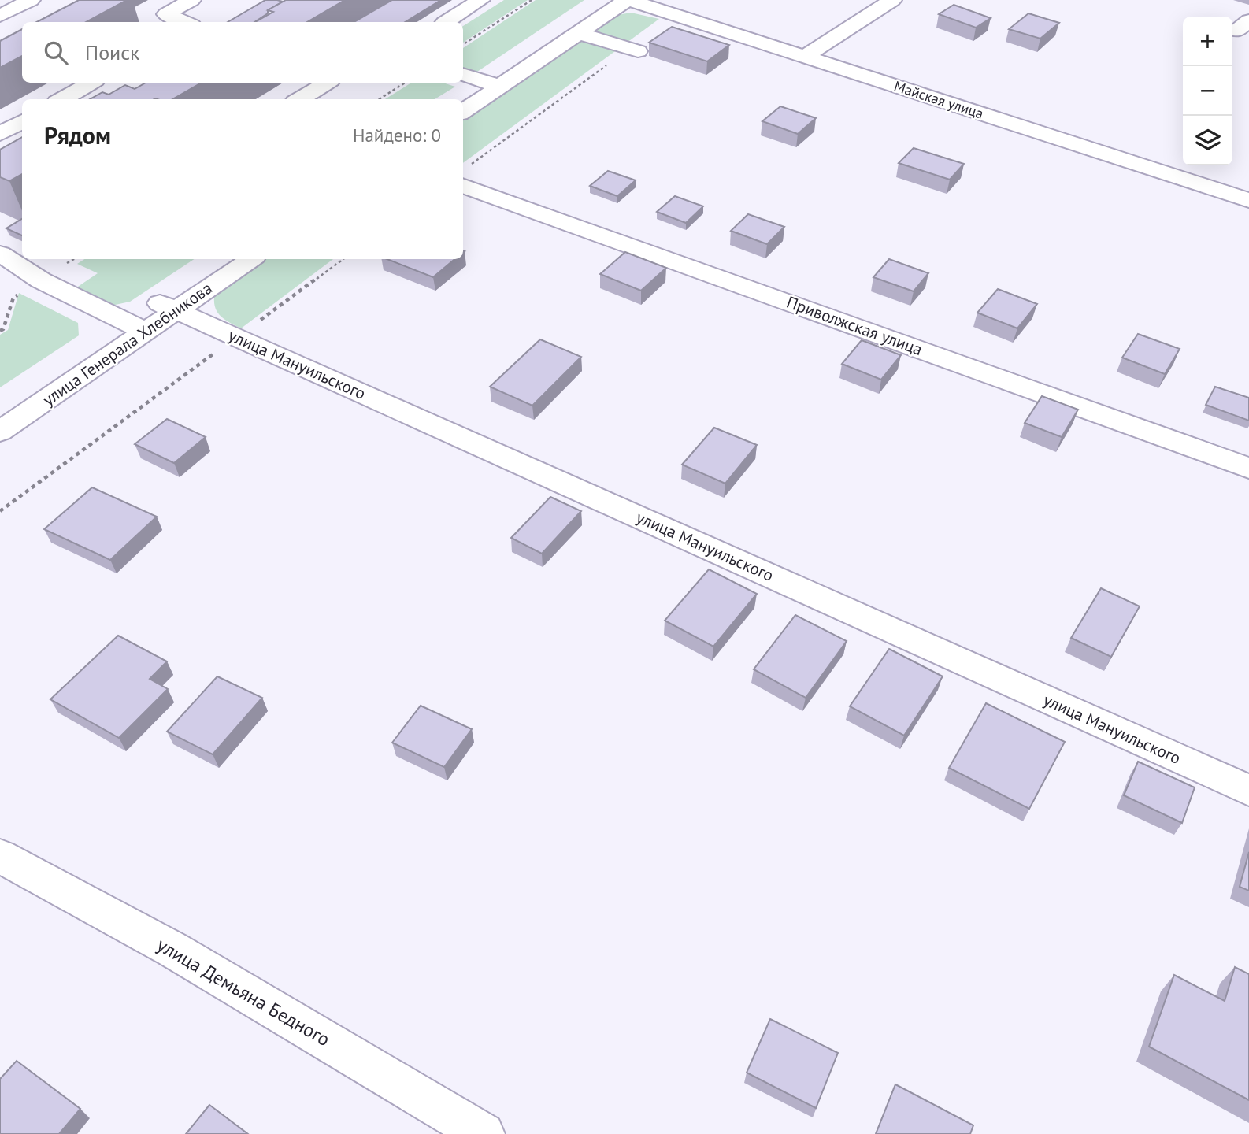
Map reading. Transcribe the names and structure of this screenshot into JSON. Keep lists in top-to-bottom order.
{
  "streets": {
    "street": [
      "Майская улица",
      "Приволжская улица",
      "улица Генерала Хлебникова",
      "улица Мануильского",
      "улица Демьяна Бедного"
    ]
  },
  "crossings": [
    ["улица Генерала Хлебникова", "улица Мануильского"]
  ],
  "page": {
    "map_buttons": ["+", "−"],
    "search": "Поиск",
    "heading": ["Рядом", "Найдено: 0"]
  }
}
